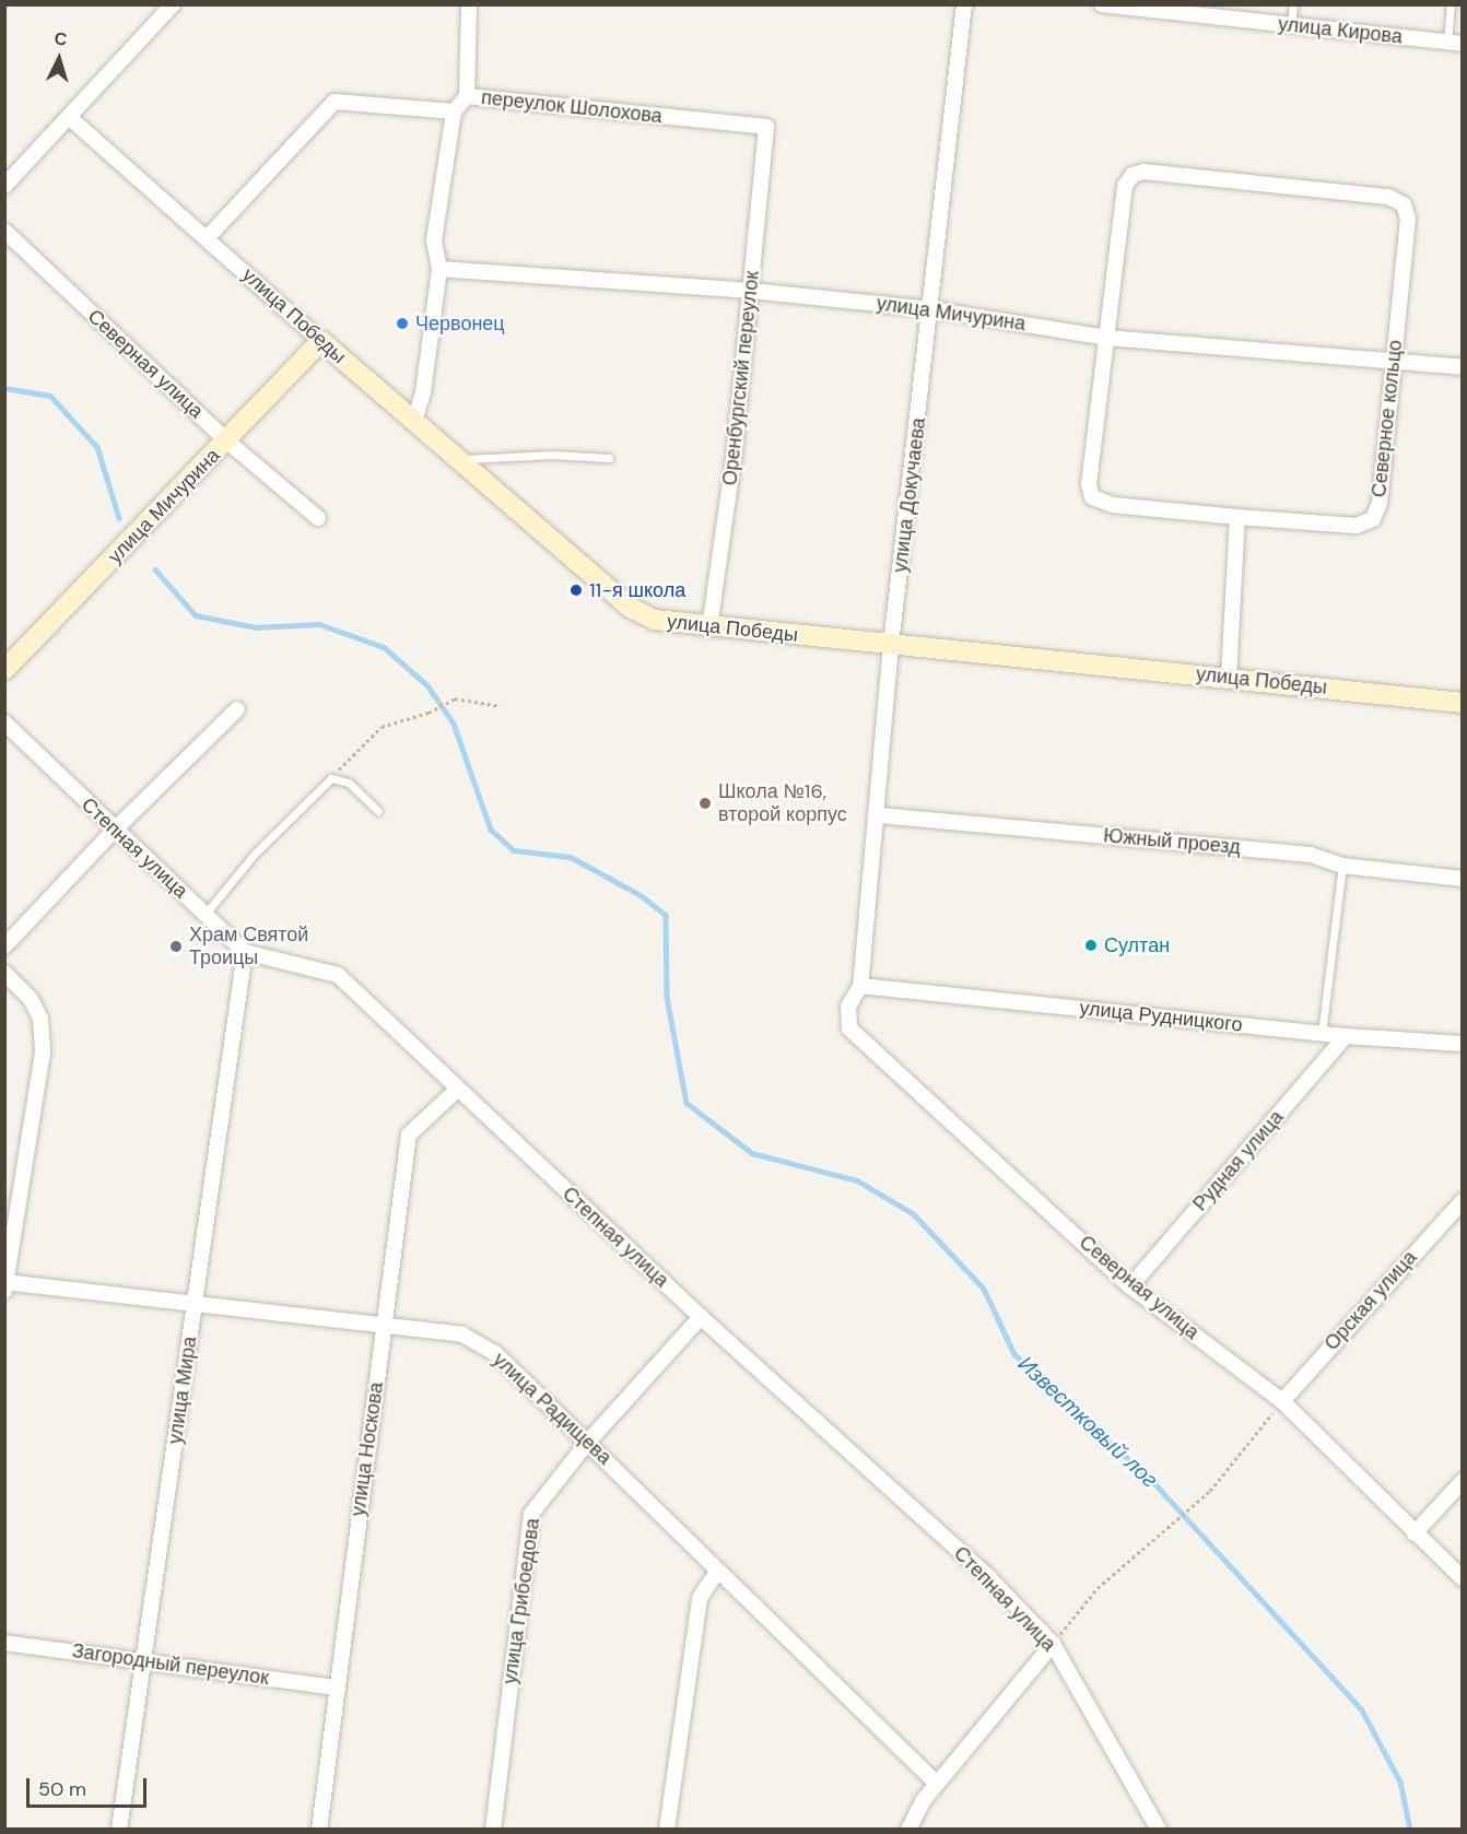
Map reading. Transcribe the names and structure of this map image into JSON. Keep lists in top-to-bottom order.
{
  "streets": {
    "street": [
      "улица Кирова",
      "переулок Шолохова",
      "улица Мичурина",
      "улица Победы",
      "Северная улица",
      "Оренбургский переулок",
      "Северное кольцо",
      "улица Докучаева",
      "Южный проезд",
      "Степная улица",
      "улица Рудницкого",
      "Рудная улица",
      "Орская улица",
      "улица Мира",
      "улица Радищева",
      "улица Носкова",
      "улица Грибоедова",
      "Загородный переулок"
    ]
  },
  "crossings": [
    ["переулок Шолохова", "улица Победы"],
    ["переулок Шолохова", "Оренбургский переулок"],
    ["улица Мичурина", "улица Победы"],
    ["улица Мичурина", "Северная улица"],
    ["улица Мичурина", "Оренбургский переулок"],
    ["улица Мичурина", "Северное кольцо"],
    ["улица Мичурина", "улица Докучаева"],
    ["улица Победы", "Оренбургский переулок"],
    ["улица Победы", "улица Докучаева"],
    ["Северная улица", "улица Докучаева"],
    ["Северная улица", "улица Рудницкого"],
    ["Северная улица", "Рудная улица"],
    ["Северная улица", "Орская улица"],
    ["улица Докучаева", "Южный проезд"],
    ["улица Докучаева", "улица Рудницкого"],
    ["Степная улица", "улица Мира"],
    ["Степная улица", "улица Носкова"],
    ["Степная улица", "улица Грибоедова"],
    ["улица Рудницкого", "Рудная улица"],
    ["улица Мира", "улица Радищева"],
    ["улица Мира", "Загородный переулок"],
    ["улица Радищева", "улица Носкова"],
    ["улица Радищева", "улица Грибоедова"],
    ["улица Носкова", "Загородный переулок"]
  ],
  "water": ["Известковый лог"],
  "places": [
    "Червонец",
    "11-я школа",
    "Школа №16, второй корпус",
    "Султан",
    "Храм Святой Троицы"
  ],
  "scale_bar": "50 m",
  "north": "top"
}
